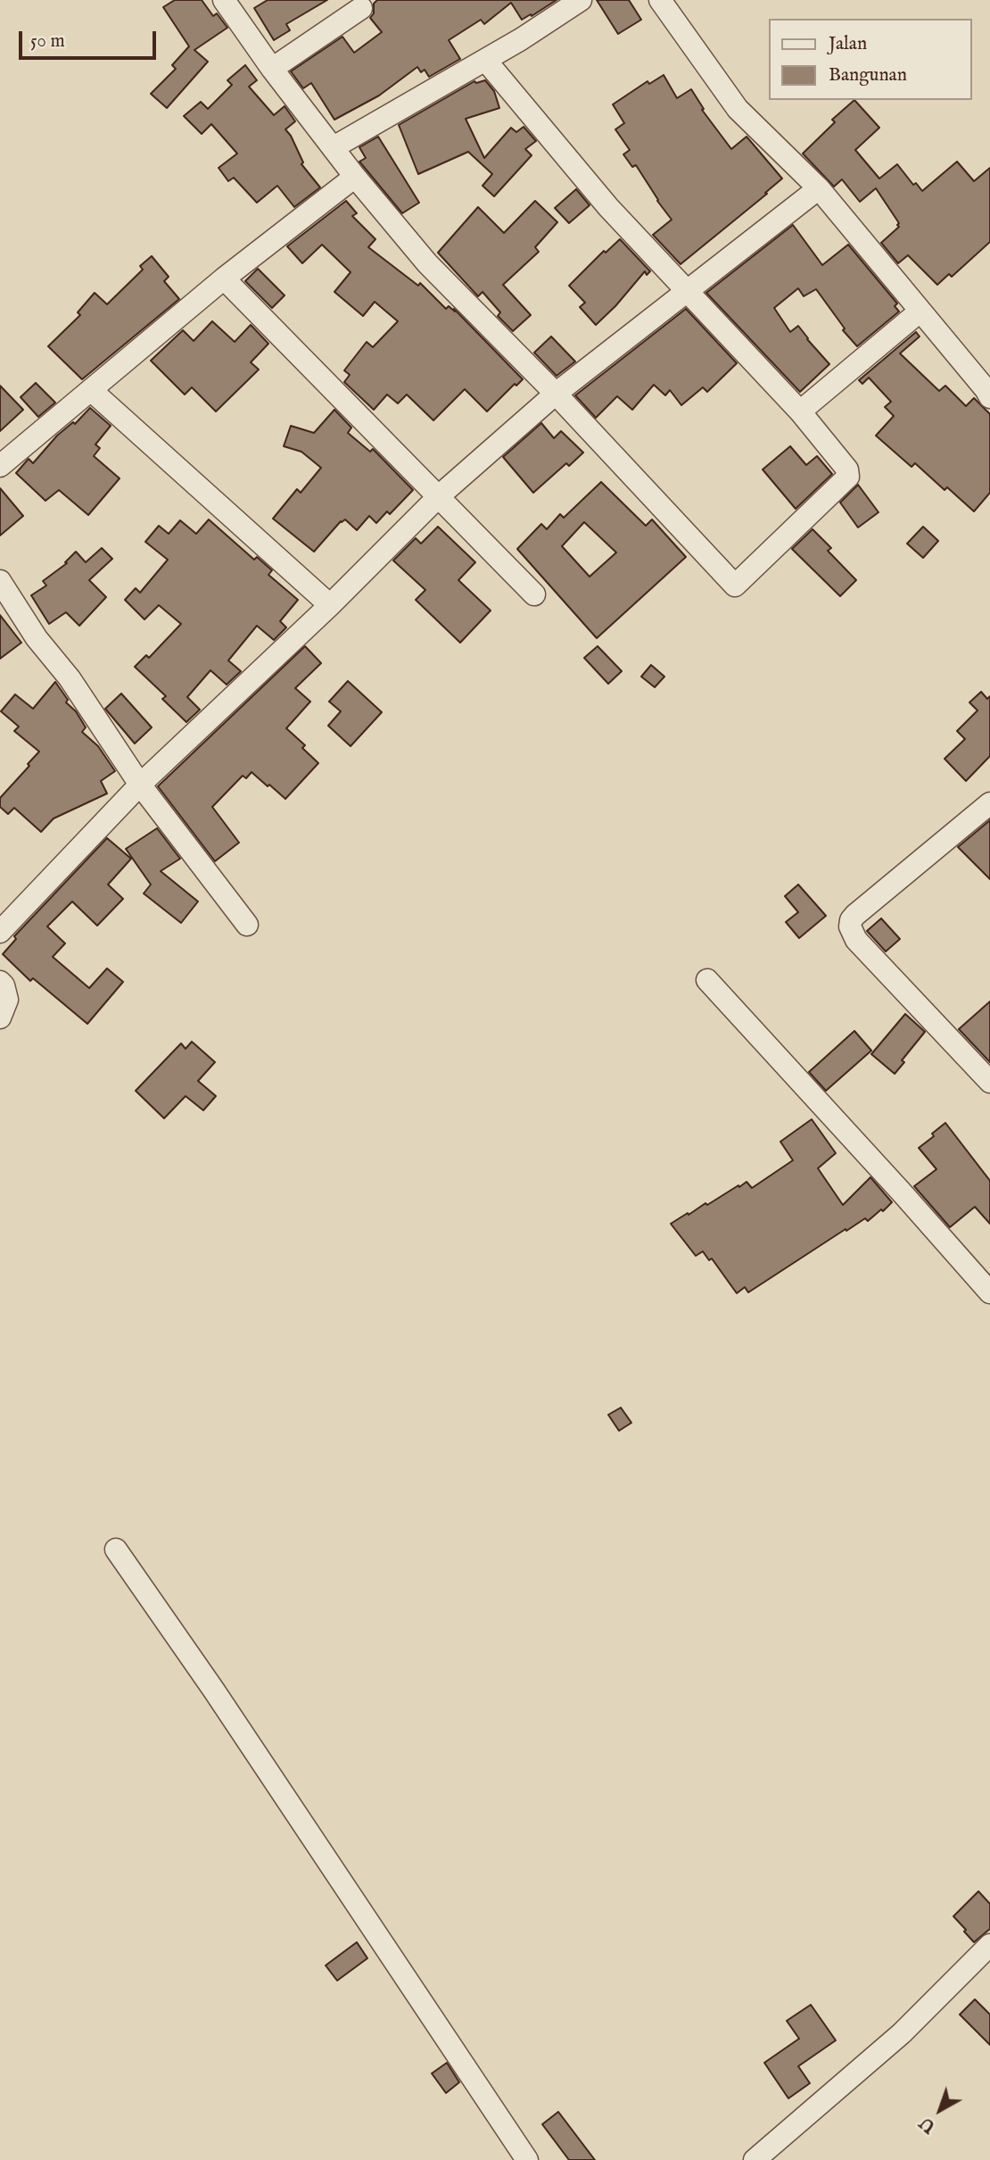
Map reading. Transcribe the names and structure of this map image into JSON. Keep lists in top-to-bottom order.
{
  "legend": ["Jalan", "Bangunan"],
  "scale_bar": "50 m",
  "north": "bottom left"
}
